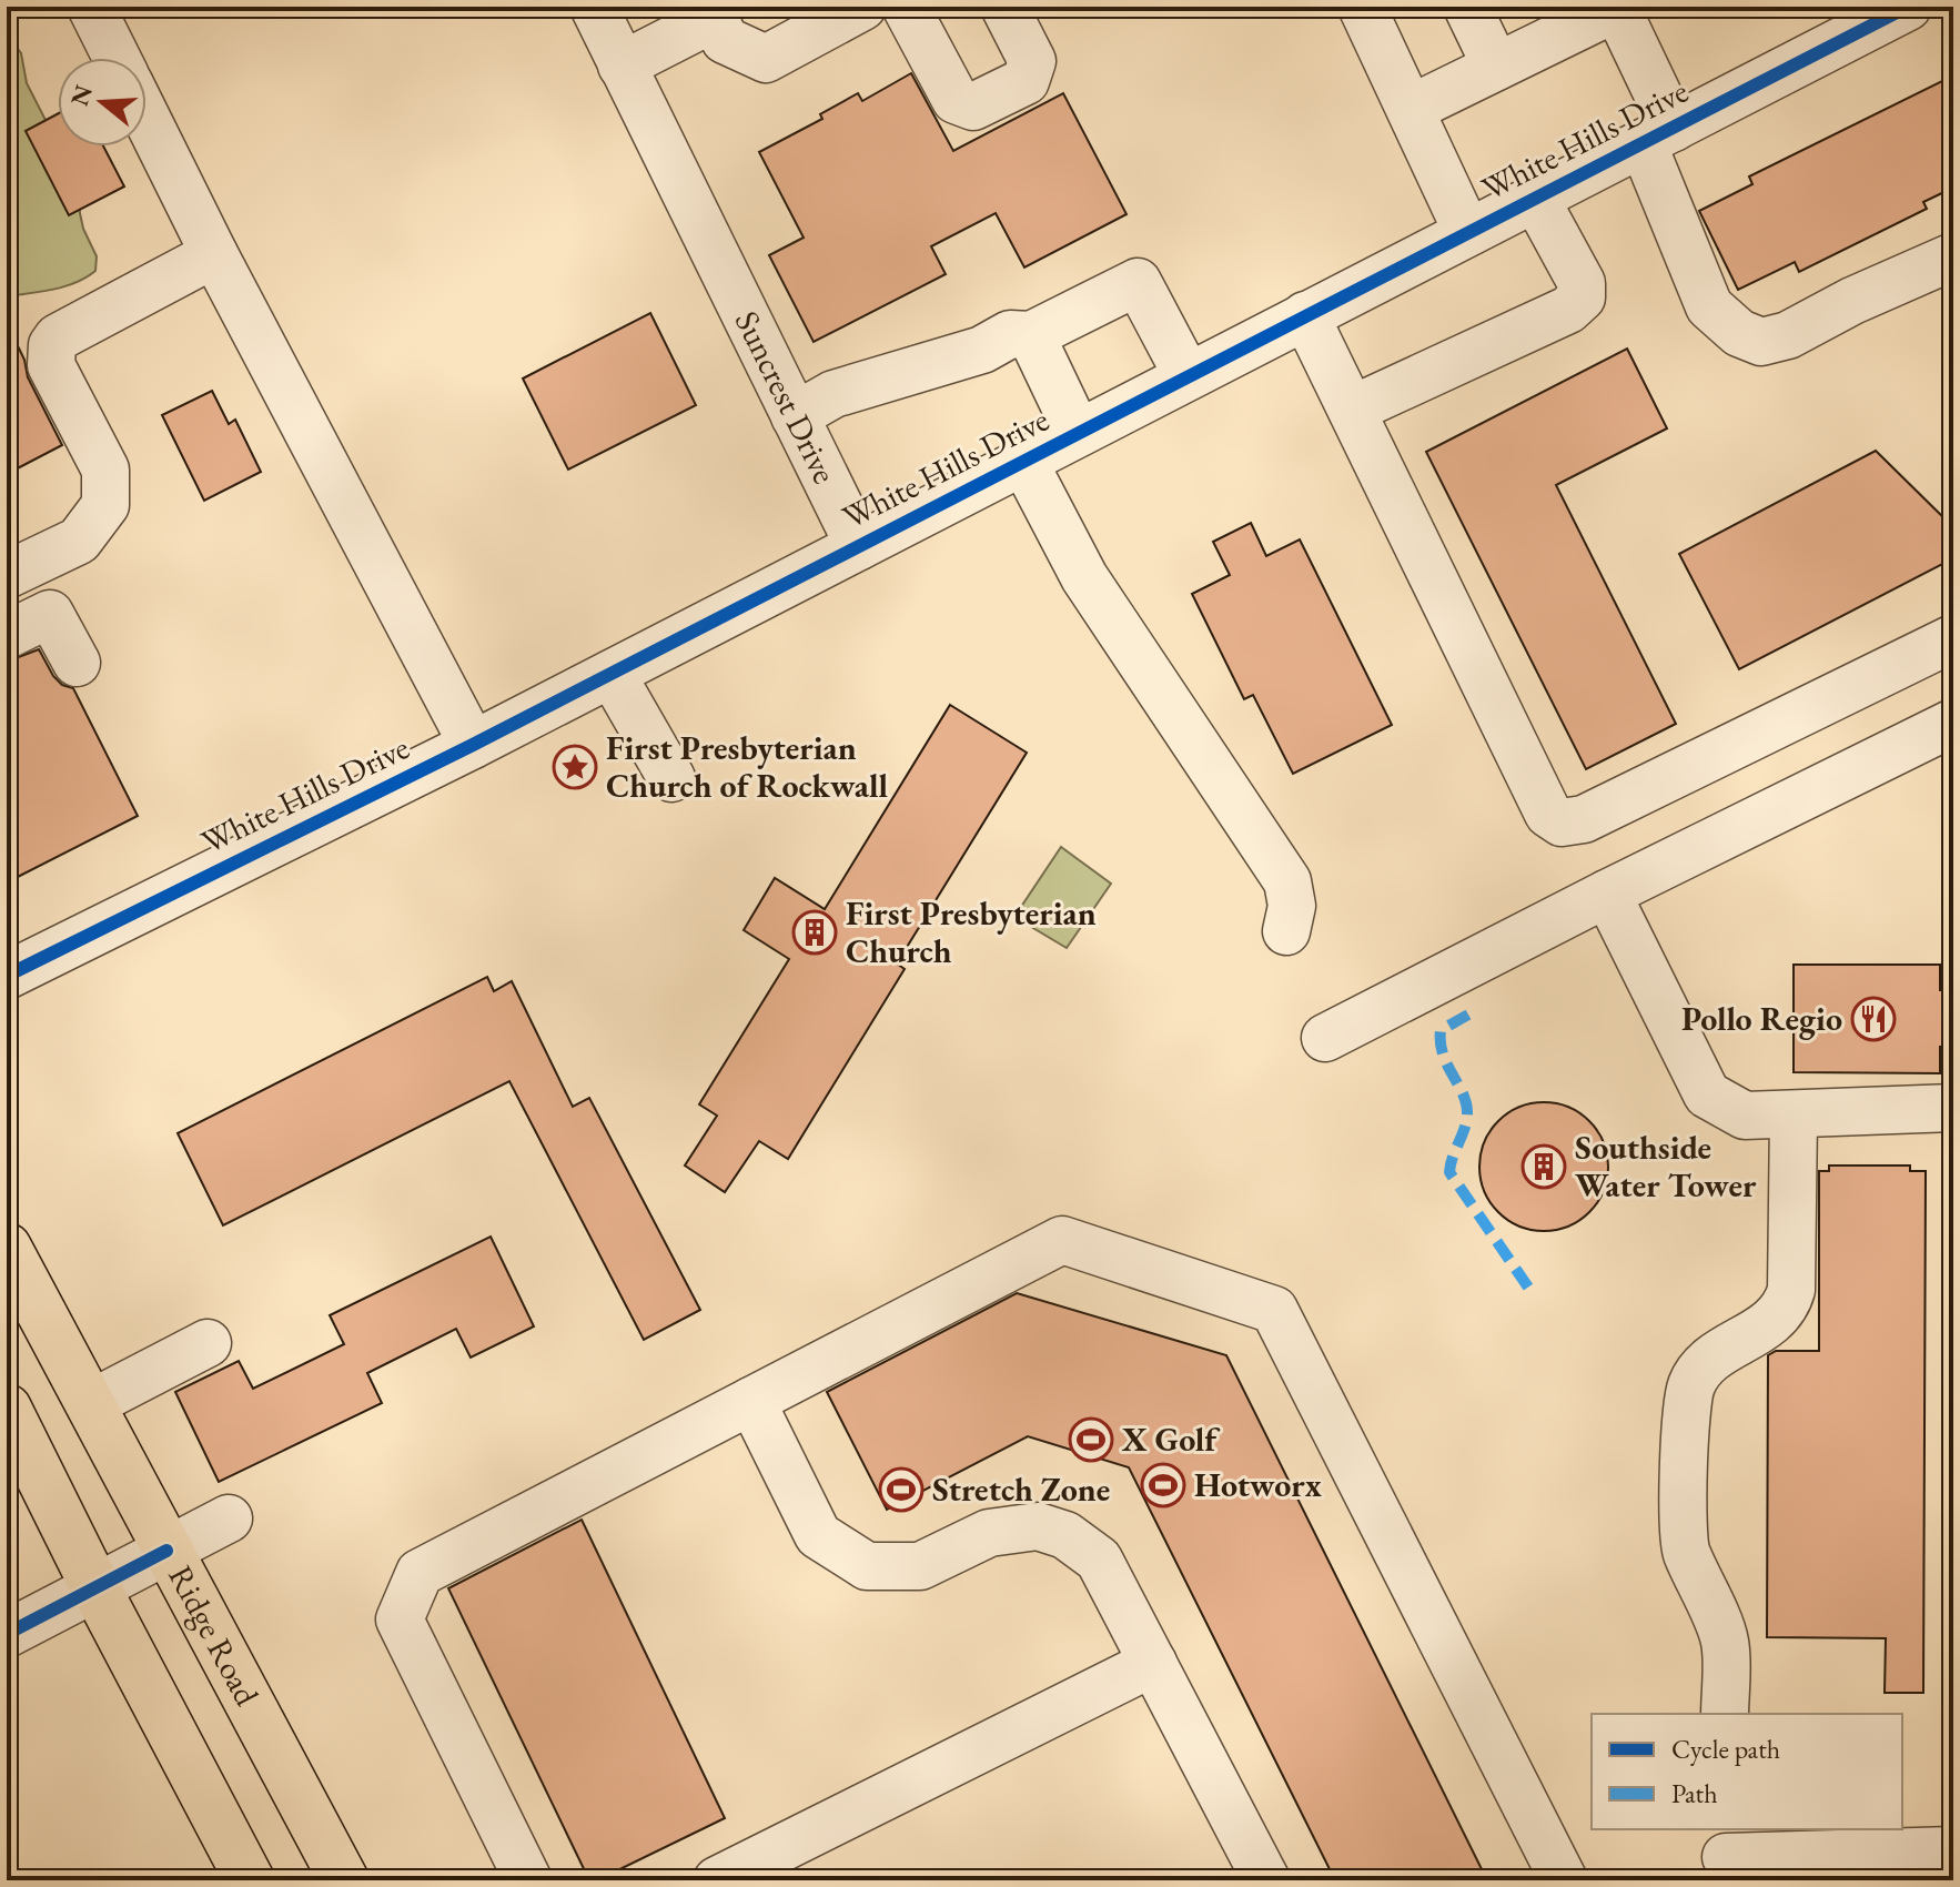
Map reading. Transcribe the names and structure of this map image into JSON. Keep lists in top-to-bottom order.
{
  "streets": {
    "main road": ["Ridge Road"],
    "street": ["White Hills Drive", "Suncrest Drive"]
  },
  "crossings": [
    ["White Hills Drive", "Suncrest Drive"]
  ],
  "places": {
    "place": ["First Presbyterian Church of Rockwall"],
    "building": ["First Presbyterian Church", "Southside Water Tower"],
    "restaurant": ["Pollo Regio"],
    "sports": ["X Golf", "Hotworx", "Stretch Zone"]
  },
  "legend": ["Cycle path", "Path"],
  "north": "left"
}
